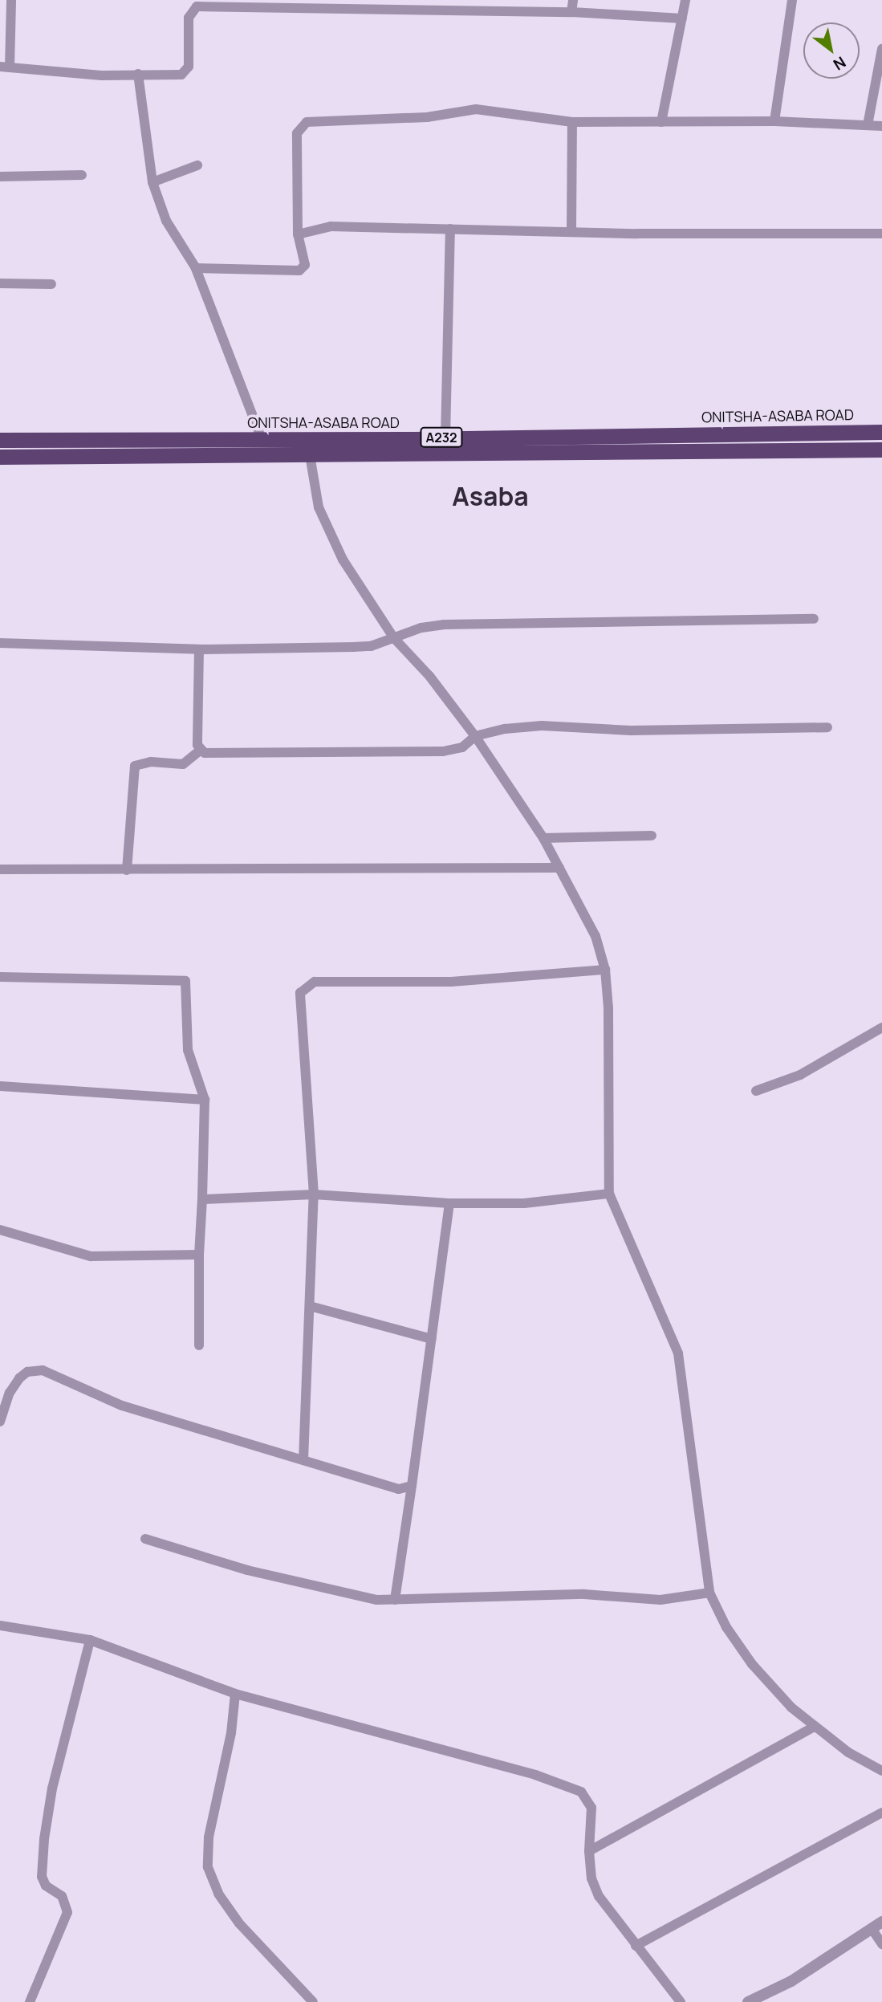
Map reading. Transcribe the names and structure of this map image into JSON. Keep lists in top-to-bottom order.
{
  "streets": {
    "highway": ["ONITSHA-ASABA ROAD", "A232"]
  },
  "districts": ["Asaba"],
  "north": "bottom right"
}
